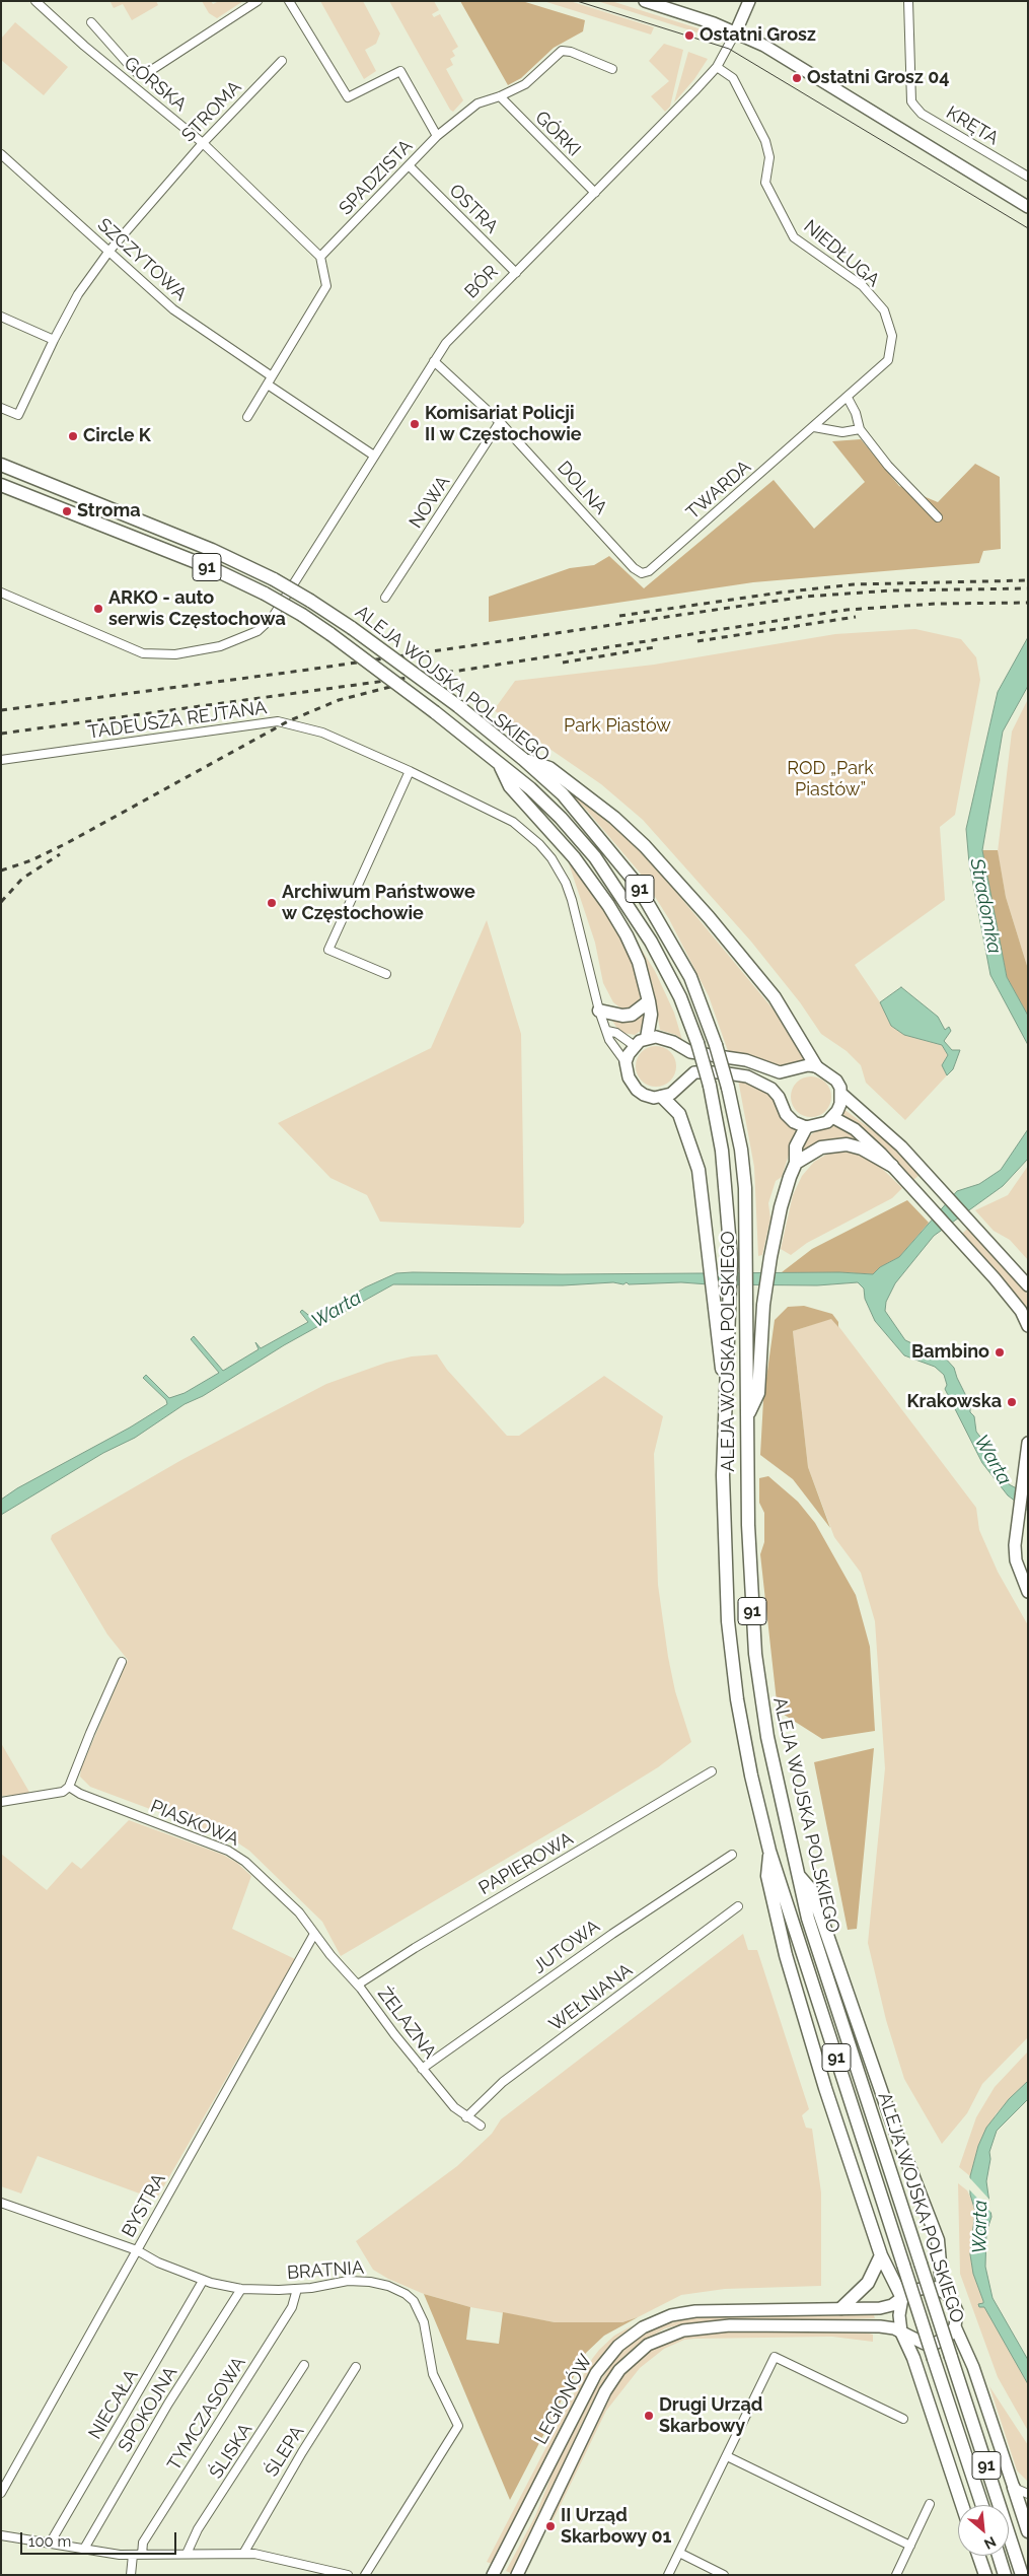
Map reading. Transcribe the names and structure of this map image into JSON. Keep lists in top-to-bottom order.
{
  "streets": {
    "main road": ["91", "ALEJA WOJSKA POLSKIEGO"],
    "street": [
      "GÓRSKA",
      "STROMA",
      "KRĘTA",
      "GÓRKI",
      "SPADZISTA",
      "OSTRA",
      "NIEDŁUGA",
      "SZCZYTOWA",
      "BÓR",
      "DOLNA",
      "TWARDA",
      "NOWA",
      "TADEUSZA REJTANA",
      "PIASKOWA",
      "PAPIEROWA",
      "JUTOWA",
      "WEŁNIANA",
      "ŻELAZNA",
      "BYSTRA",
      "BRATNIA",
      "LEGIONÓW",
      "NIECAŁA",
      "SPOKOJNA",
      "TYMCZASOWA",
      "ŚLISKA",
      "ŚLEPA"
    ]
  },
  "crossings": [
    ["GÓRSKA", "STROMA"],
    ["GÓRSKA", "SPADZISTA"],
    ["STROMA", "SZCZYTOWA"],
    ["GÓRKI", "SPADZISTA"],
    ["GÓRKI", "BÓR"],
    ["SPADZISTA", "OSTRA"],
    ["OSTRA", "BÓR"],
    ["NIEDŁUGA", "BÓR"],
    ["NIEDŁUGA", "TWARDA"],
    ["SZCZYTOWA", "BÓR"],
    ["BÓR", "DOLNA"],
    ["DOLNA", "TWARDA"],
    ["DOLNA", "NOWA"],
    ["PIASKOWA", "ŻELAZNA"],
    ["PIASKOWA", "BYSTRA"],
    ["PAPIEROWA", "ŻELAZNA"],
    ["JUTOWA", "ŻELAZNA"],
    ["WEŁNIANA", "ŻELAZNA"],
    ["ŻELAZNA", "BYSTRA"],
    ["BYSTRA", "BRATNIA"],
    ["BRATNIA", "NIECAŁA"],
    ["BRATNIA", "SPOKOJNA"],
    ["BRATNIA", "TYMCZASOWA"]
  ],
  "water": ["Stradomka", "Warta"],
  "parks": ["Park Piastów", "ROD „Park Piastów”"],
  "places": [
    "Ostatni Grosz",
    "Ostatni Grosz 04",
    "Komisariat Policji II w Częstochowie",
    "Circle K",
    "Stroma",
    "ARKO - auto serwis Częstochowa",
    "Archiwum Państwowe w Częstochowie",
    "Bambino",
    "Krakowska",
    "Drugi Urząd Skarbowy",
    "II Urząd Skarbowy 01"
  ],
  "scale_bar": "100 m",
  "north": "bottom right"
}
